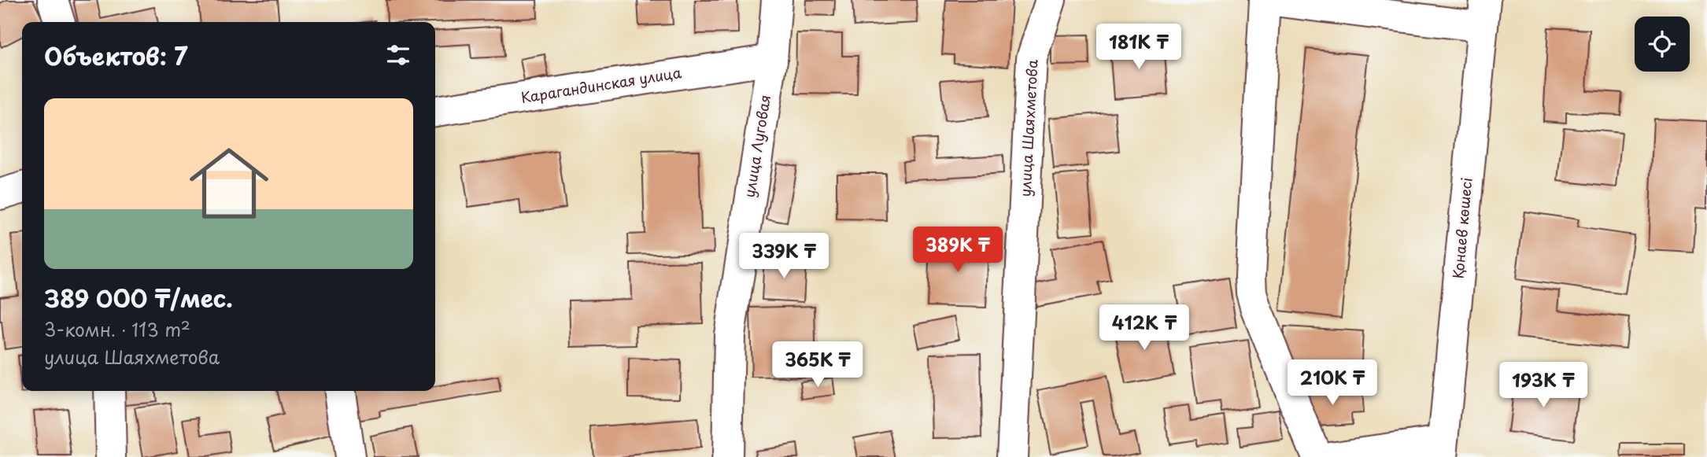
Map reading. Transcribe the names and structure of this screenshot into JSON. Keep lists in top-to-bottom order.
{
  "streets": {
    "street": [
      "Карагандинская улица",
      "улица Шаяхметова",
      "улица Луговая",
      "Қонаев көшесі"
    ]
  },
  "crossings": [
    ["Карагандинская улица", "улица Луговая"]
  ],
  "page": {
    "heading": "Объектов: 7",
    "price": [
      "181K ₸",
      "389K ₸",
      "339K ₸",
      "412K ₸",
      "365K ₸",
      "210K ₸",
      "193K ₸"
    ],
    "list": [
      {
        "name": "389 000 ₸/мес.",
        "note": "3-комн. · 113 m² · улица Шаяхметова"
      }
    ]
  }
}
